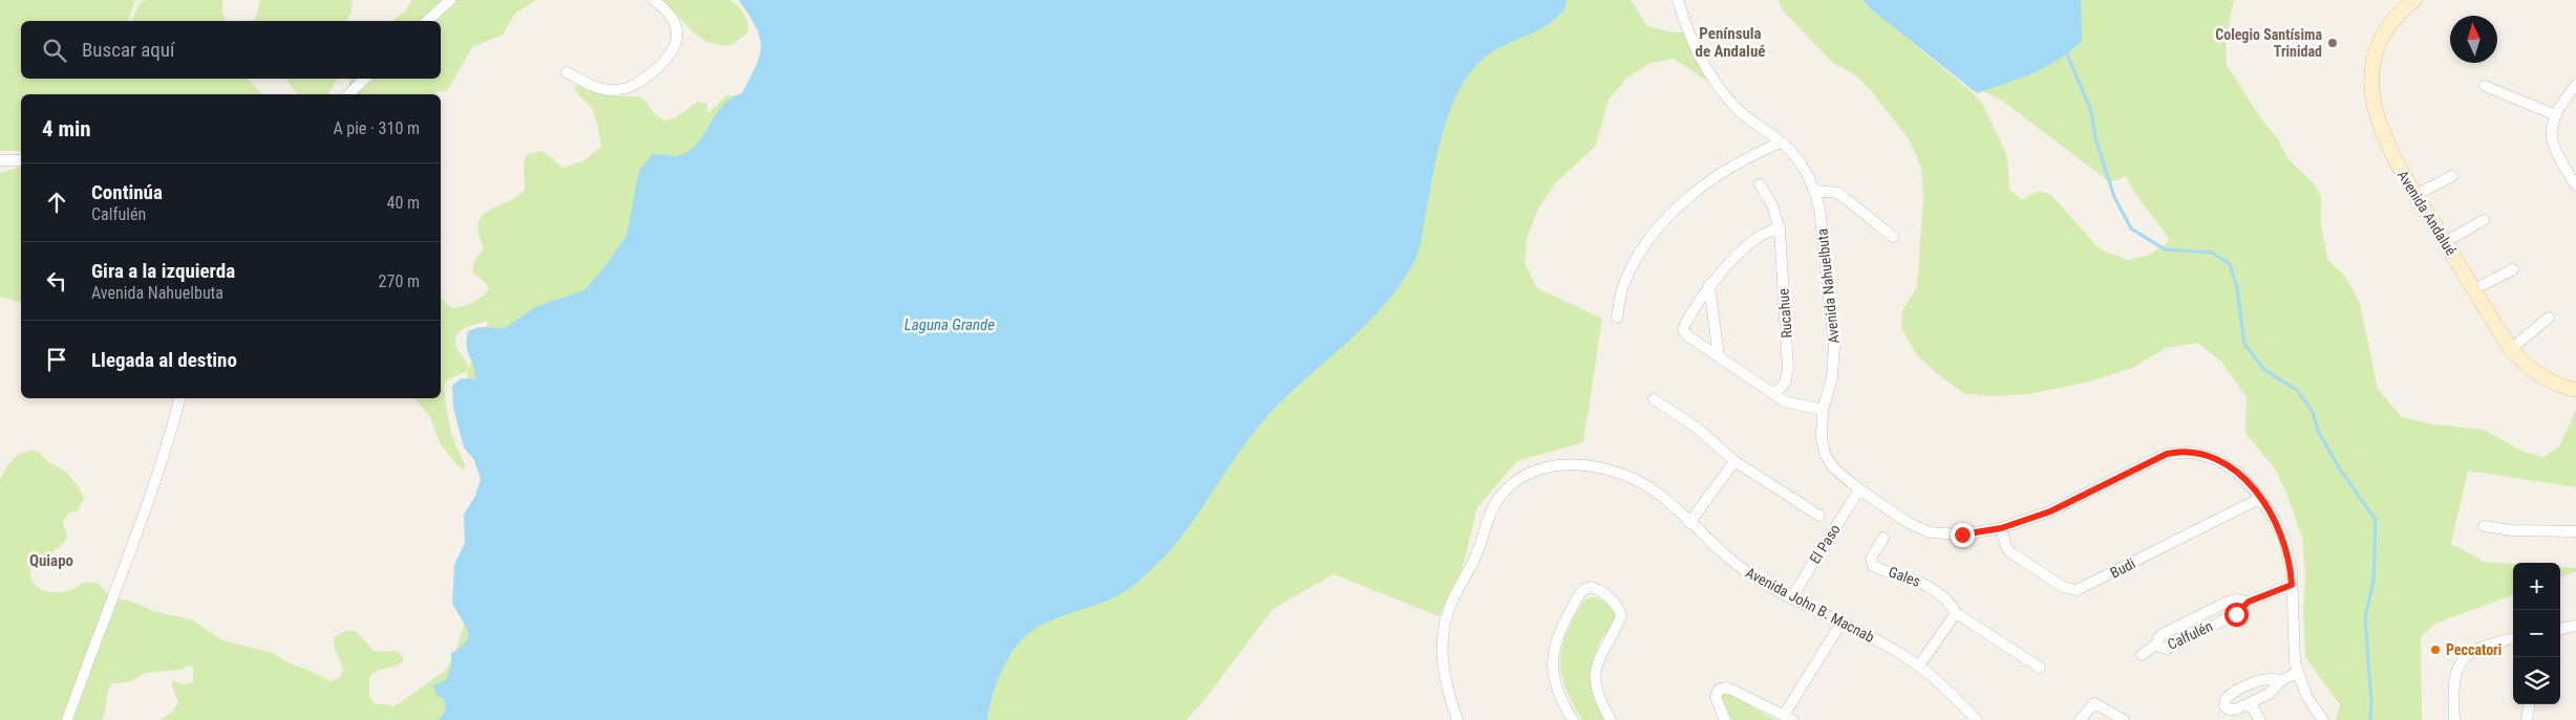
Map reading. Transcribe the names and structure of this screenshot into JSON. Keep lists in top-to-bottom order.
{
  "streets": {
    "street": [
      "Avenida Andalué",
      "Avenida Nahuelbuta",
      "Rucahue",
      "El Paso",
      "Budi",
      "Gales",
      "Avenida John B. Macnab",
      "Calfulén"
    ]
  },
  "crossings": [
    ["Avenida Nahuelbuta", "El Paso"],
    ["Avenida Nahuelbuta", "Budi"],
    ["Avenida Nahuelbuta", "Calfulén"],
    ["El Paso", "Avenida John B. Macnab"]
  ],
  "districts": ["Península de Andalué", "Quiapo"],
  "water": ["Laguna Grande"],
  "places": ["Colegio Santísima Trinidad", "Peccatori"],
  "north": "top",
  "page": {
    "search": "Buscar aquí",
    "heading": ["4 min", "A pie · 310 m"],
    "list": [
      ["Continúa", "Calfulén", "40 m"],
      ["Gira a la izquierda", "Avenida Nahuelbuta", "270 m"],
      "Llegada al destino"
    ],
    "map_buttons": ["+", "−"]
  }
}
